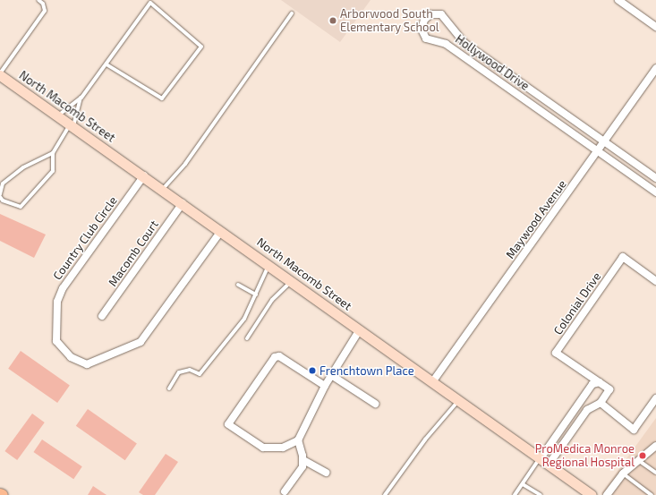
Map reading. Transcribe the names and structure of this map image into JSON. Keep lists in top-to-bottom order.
{
  "streets": {
    "street": [
      "Hollywood Drive",
      "North Macomb Street",
      "Maywood Avenue",
      "Country Club Circle",
      "Macomb Court",
      "Colonial Drive"
    ]
  },
  "crossings": [
    ["Hollywood Drive", "Maywood Avenue"],
    ["North Macomb Street", "Maywood Avenue"],
    ["North Macomb Street", "Country Club Circle"],
    ["North Macomb Street", "Macomb Court"]
  ],
  "places": ["Arborwood South Elementary School", "Frenchtown Place", "ProMedica Monroe Regional Hospital"]
}
